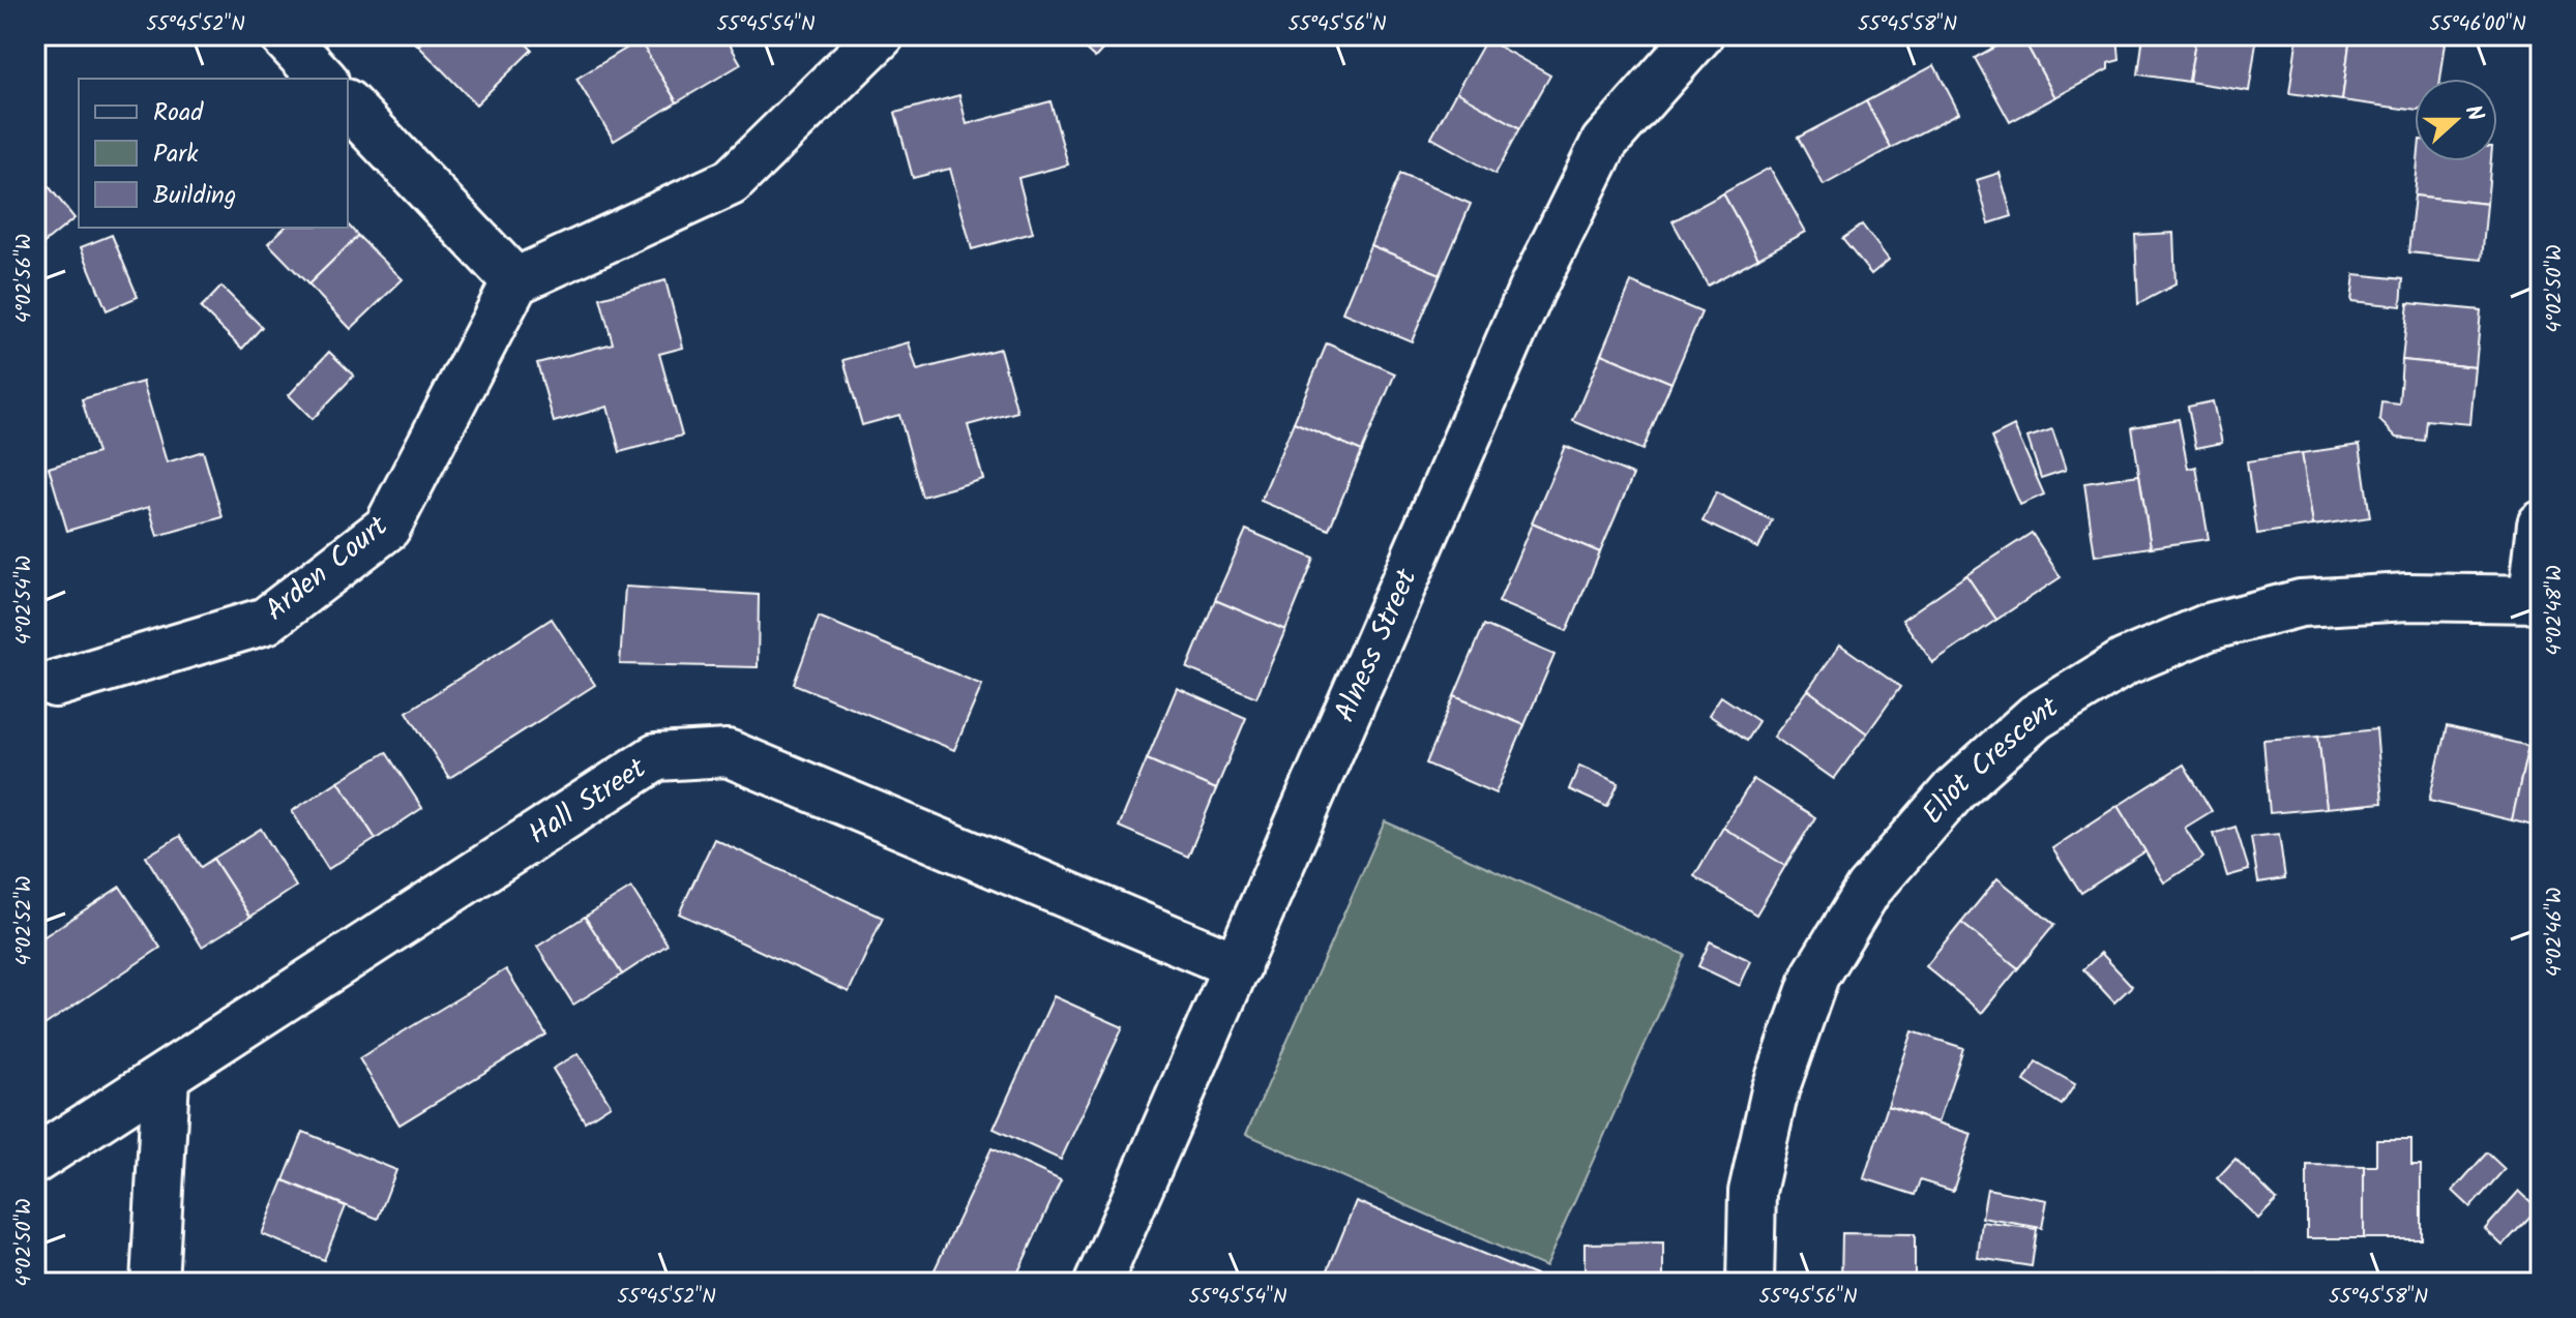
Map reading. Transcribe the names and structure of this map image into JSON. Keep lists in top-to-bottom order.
{
  "streets": {
    "street": [
      "Arden Court",
      "Alness Street",
      "Eliot Crescent",
      "Hall Street"
    ]
  },
  "crossings": [
    ["Alness Street", "Hall Street"]
  ],
  "legend": ["Road", "Park", "Building"],
  "north": "right",
  "coordinates": [
    "55°45'52\"N",
    "55°45'54\"N",
    "55°45'56\"N",
    "55°45'58\"N",
    "55°46'00\"N",
    "4°02'56\"W",
    "4°02'50\"W",
    "4°02'54\"W",
    "4°02'48\"W",
    "4°02'52\"W",
    "4°02'46\"W"
  ]
}
